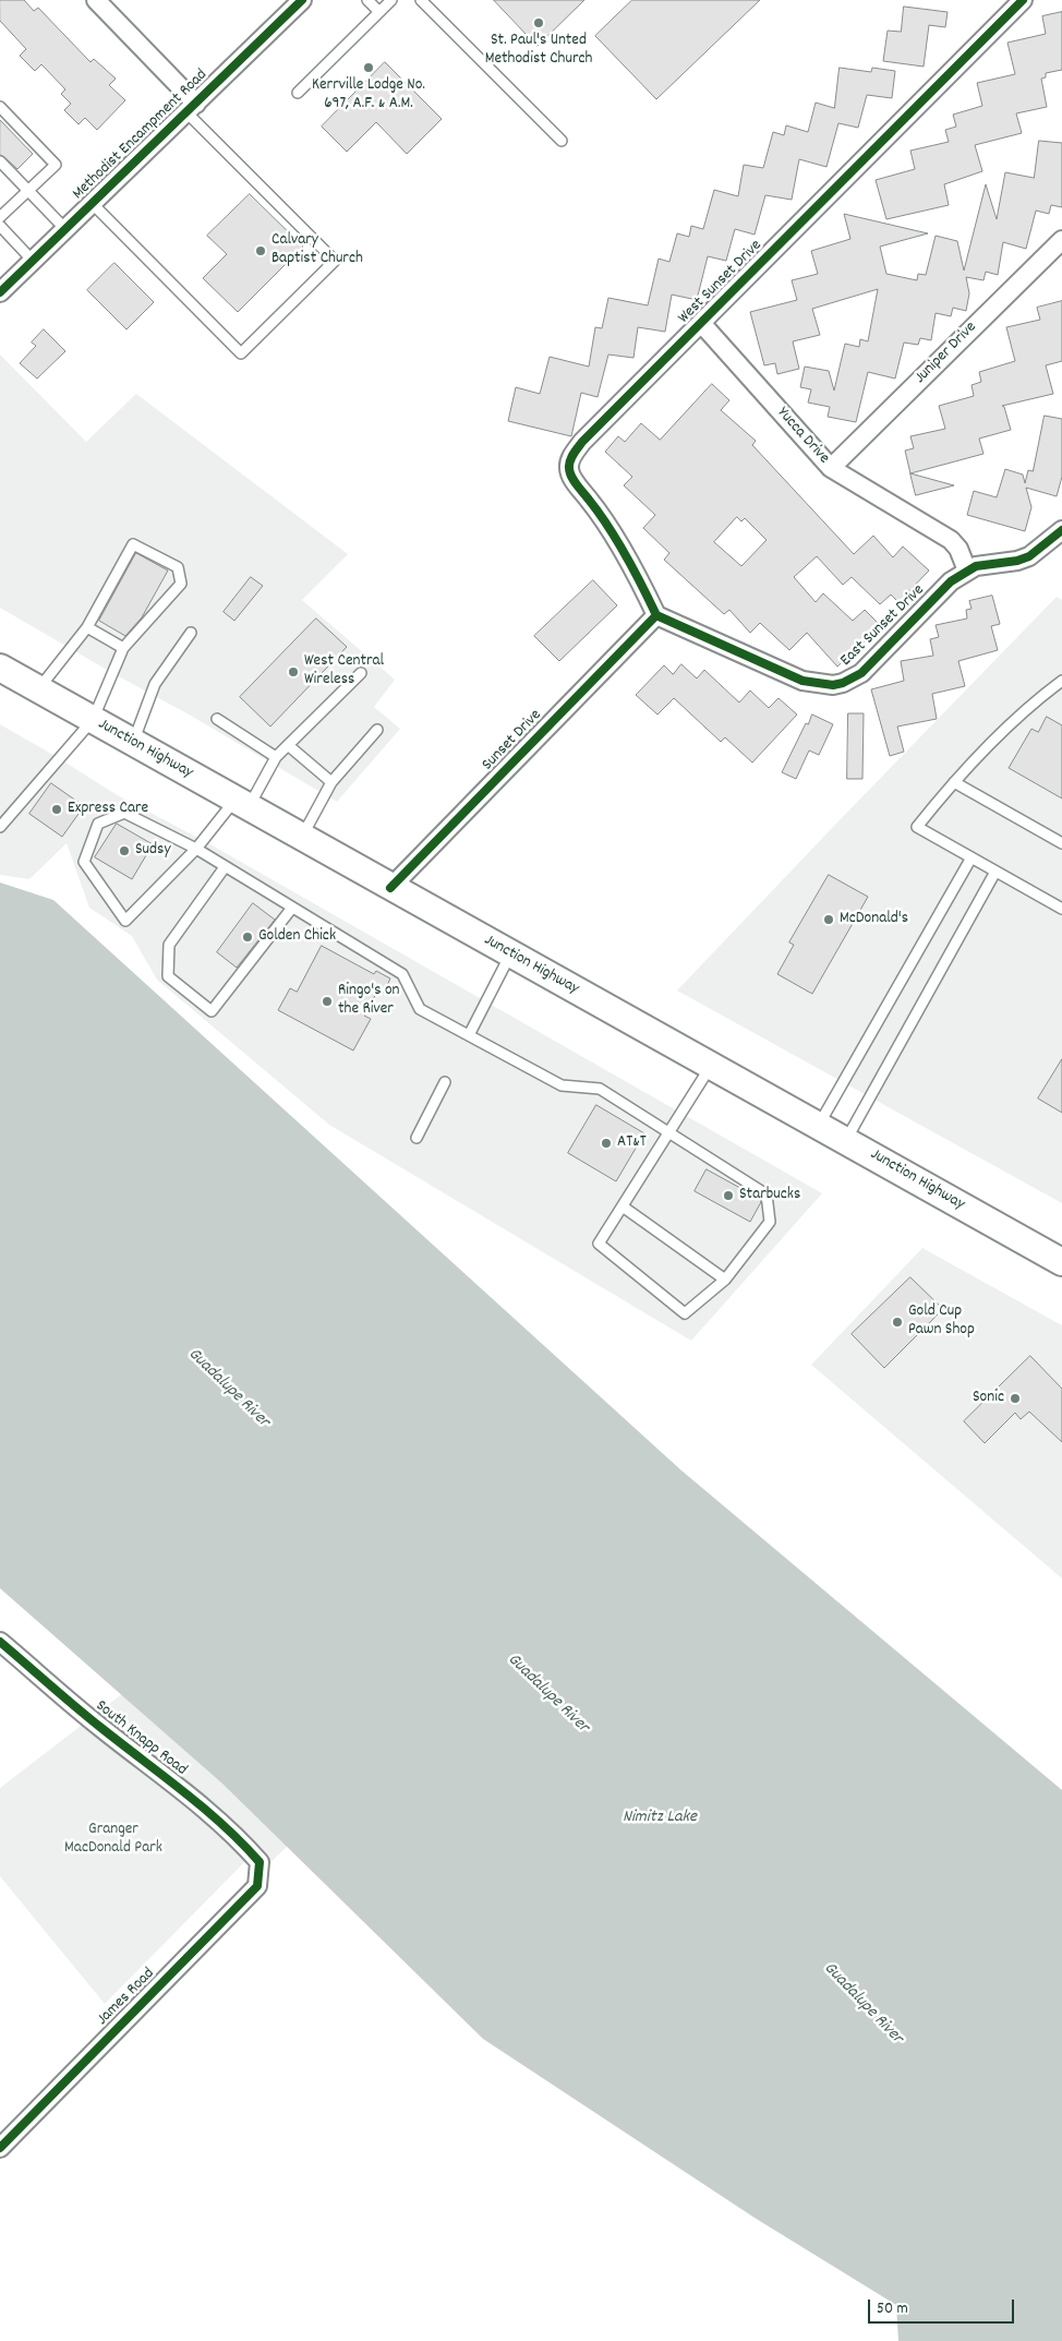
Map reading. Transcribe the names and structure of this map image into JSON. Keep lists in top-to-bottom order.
{
  "streets": {
    "main road": ["Junction Highway"],
    "street": [
      "Methodist Encampment Road",
      "West Sunset Drive",
      "Juniper Drive",
      "Yucca Drive",
      "East Sunset Drive",
      "Sunset Drive",
      "South Knapp Road",
      "James Road"
    ]
  },
  "crossings": [
    ["West Sunset Drive", "Yucca Drive"],
    ["West Sunset Drive", "East Sunset Drive"],
    ["West Sunset Drive", "Sunset Drive"],
    ["Juniper Drive", "Yucca Drive"],
    ["Yucca Drive", "East Sunset Drive"],
    ["East Sunset Drive", "Sunset Drive"],
    ["Sunset Drive", "Junction Highway"],
    ["South Knapp Road", "James Road"]
  ],
  "water": ["Guadalupe River", "Nimitz Lake"],
  "parks": ["Granger MacDonald Park"],
  "places": [
    "St. Paul's Unted Methodist Church",
    "Kerrville Lodge No. 697, A.F. & A.M.",
    "Calvary Baptist Church",
    "West Central Wireless",
    "Express Care",
    "Sudsy",
    "McDonald's",
    "Golden Chick",
    "Ringo's on the River",
    "AT&T",
    "Starbucks",
    "Gold Cup Pawn Shop",
    "Sonic"
  ],
  "scale_bar": "50 m"
}
